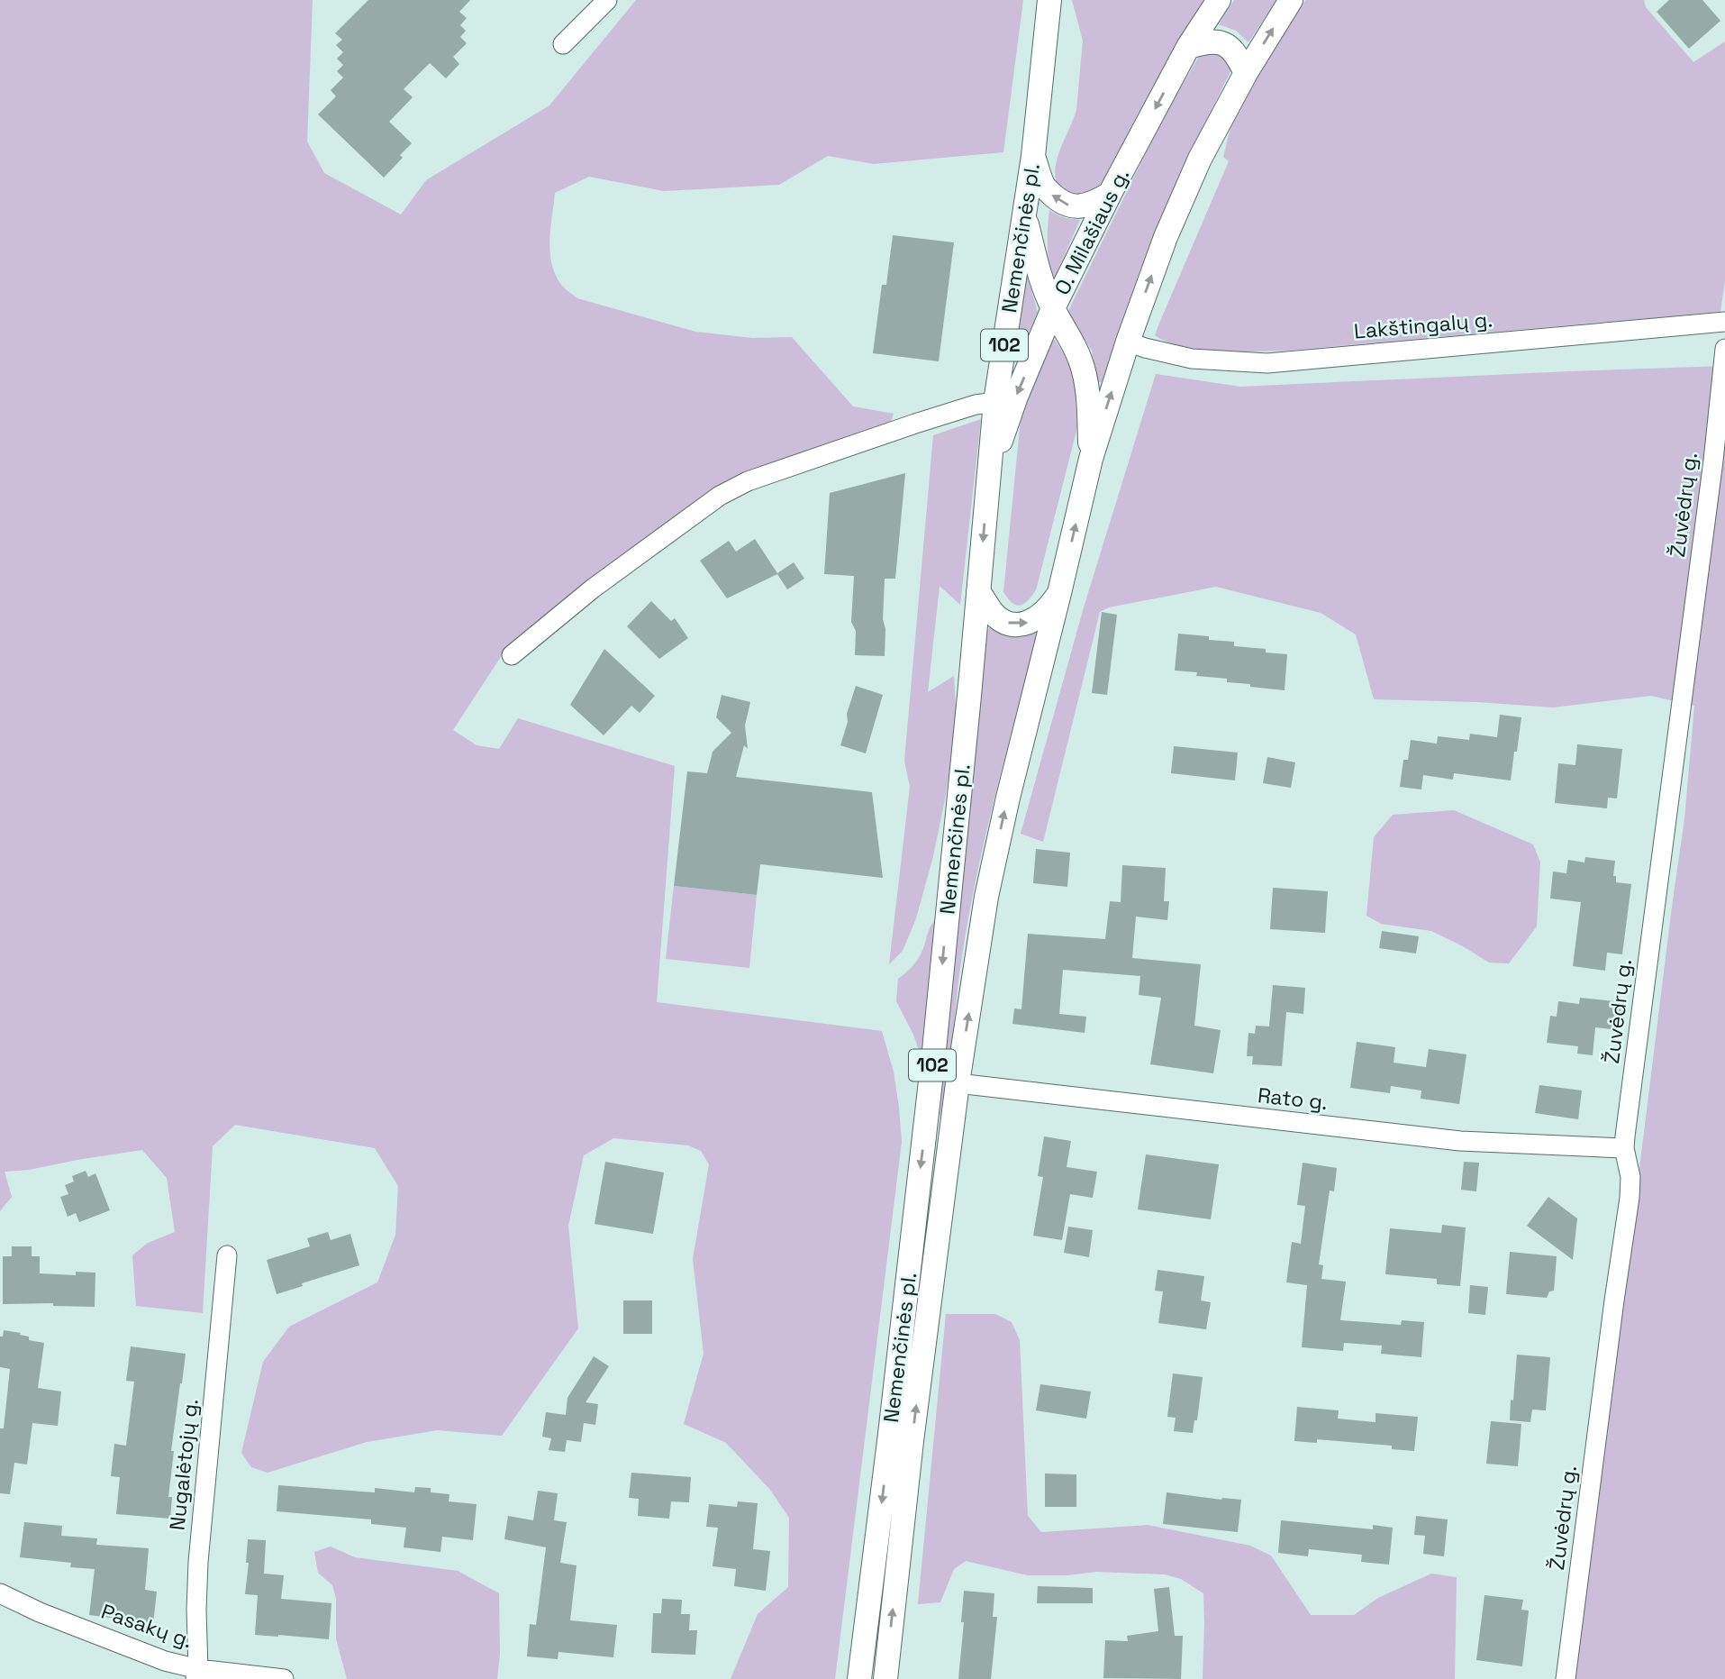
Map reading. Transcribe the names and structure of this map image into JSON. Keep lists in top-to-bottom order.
{
  "streets": {
    "main road": ["O. Milašiaus g.", "Nemenčinės pl.", "102"],
    "street": [
      "Lakštingalų g.",
      "Žuvėdrų g.",
      "Rato g.",
      "Nugalėtojų g.",
      "Pasakų g."
    ]
  },
  "crossings": [
    ["O. Milašiaus g.", "Nemenčinės pl."],
    ["O. Milašiaus g.", "102"],
    ["Nemenčinės pl.", "102"],
    ["Nemenčinės pl.", "Rato g."],
    ["Žuvėdrų g.", "Rato g."],
    ["Nugalėtojų g.", "Pasakų g."]
  ]
}
